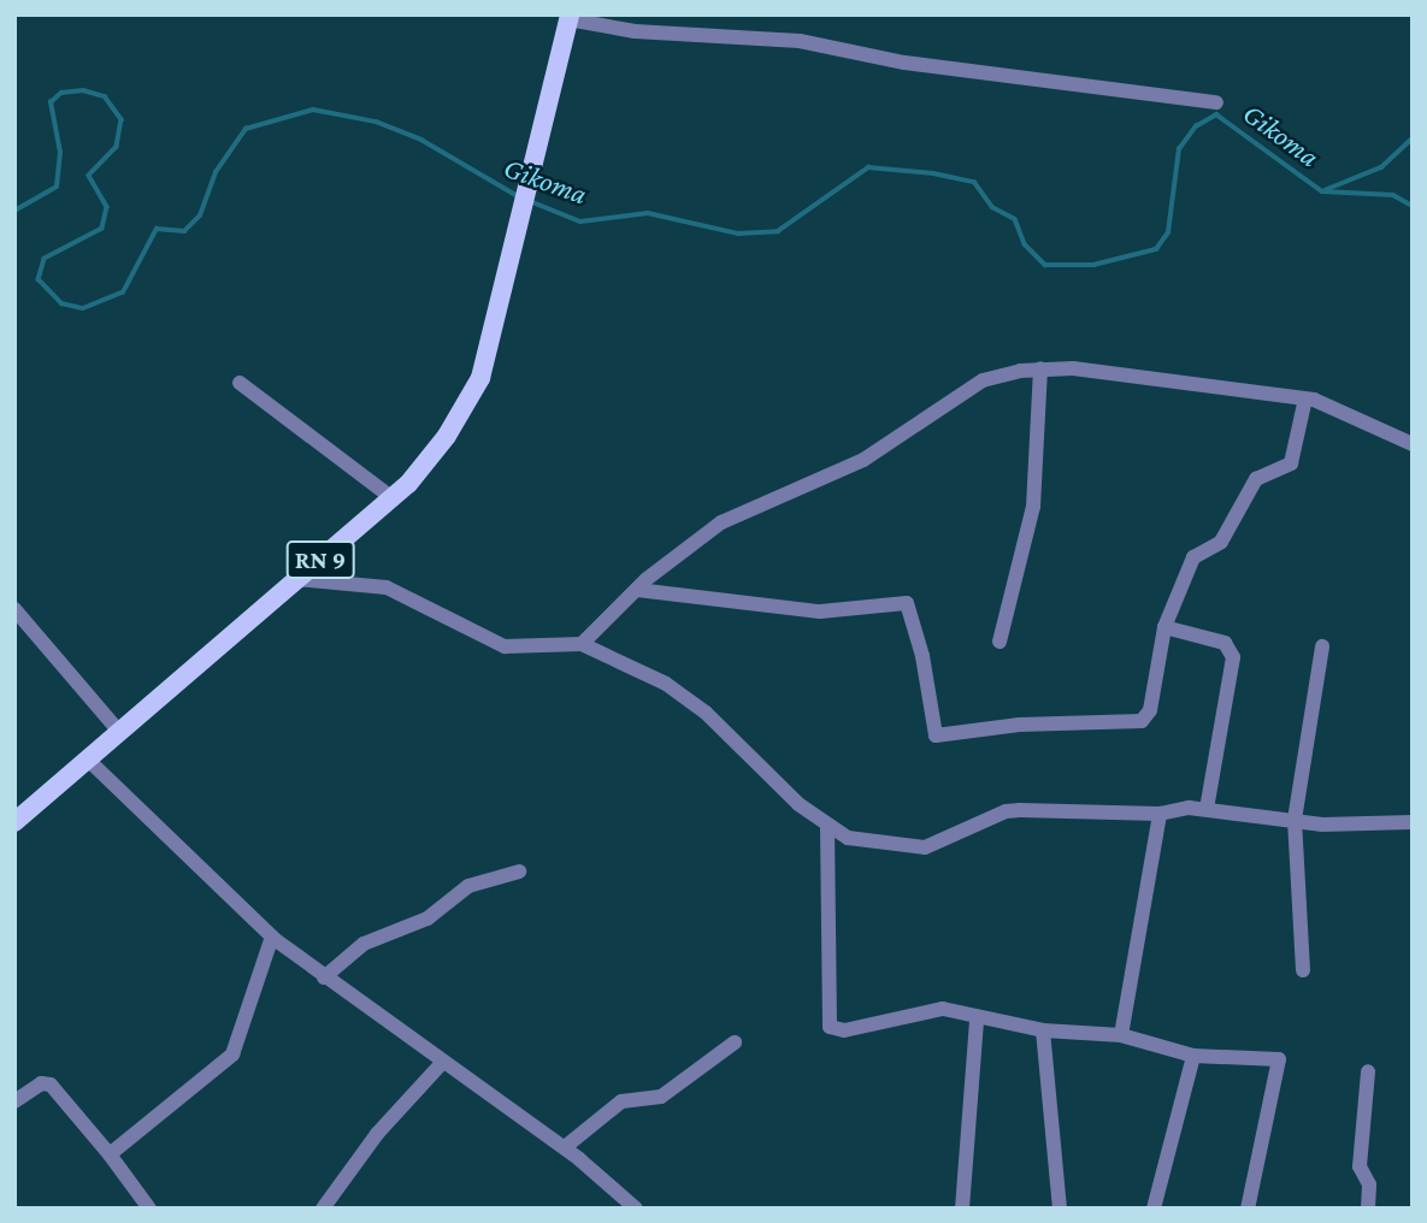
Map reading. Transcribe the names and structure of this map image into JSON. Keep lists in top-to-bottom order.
{
  "streets": {
    "main road": ["RN 9"]
  },
  "water": ["Gikoma"]
}
